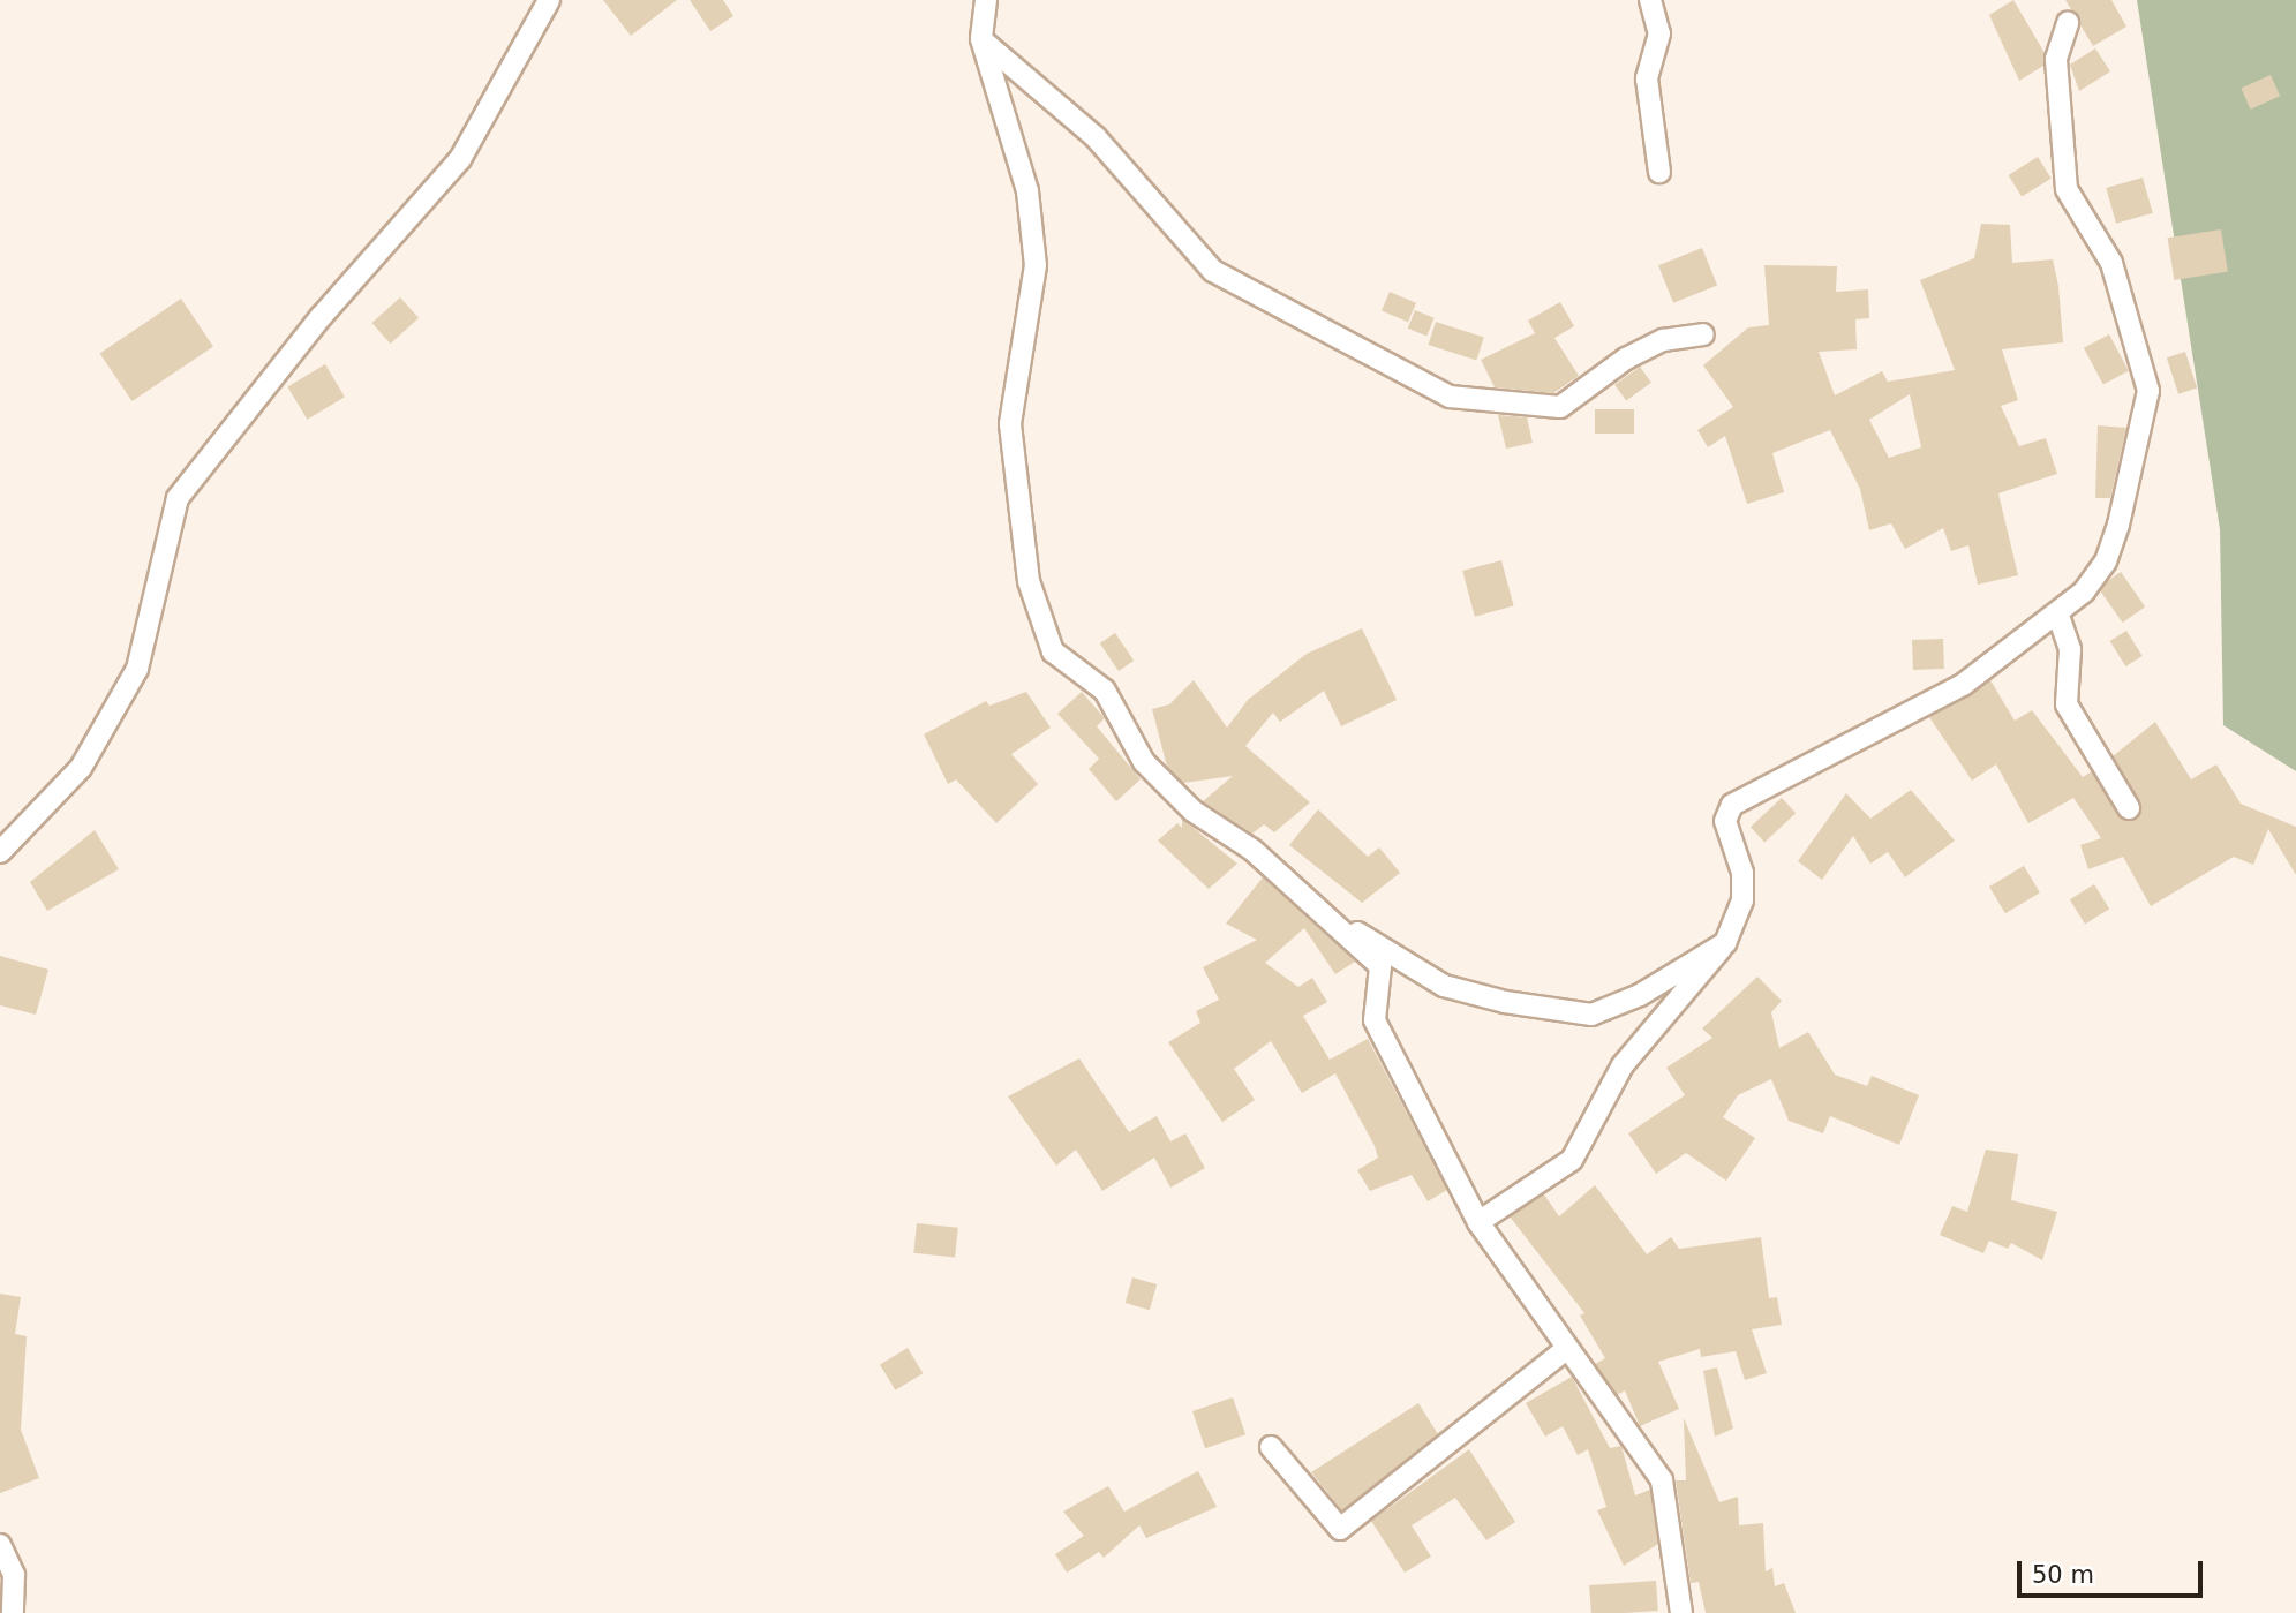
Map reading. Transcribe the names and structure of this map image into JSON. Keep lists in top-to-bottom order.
{
  "scale_bar": "50 m"
}
